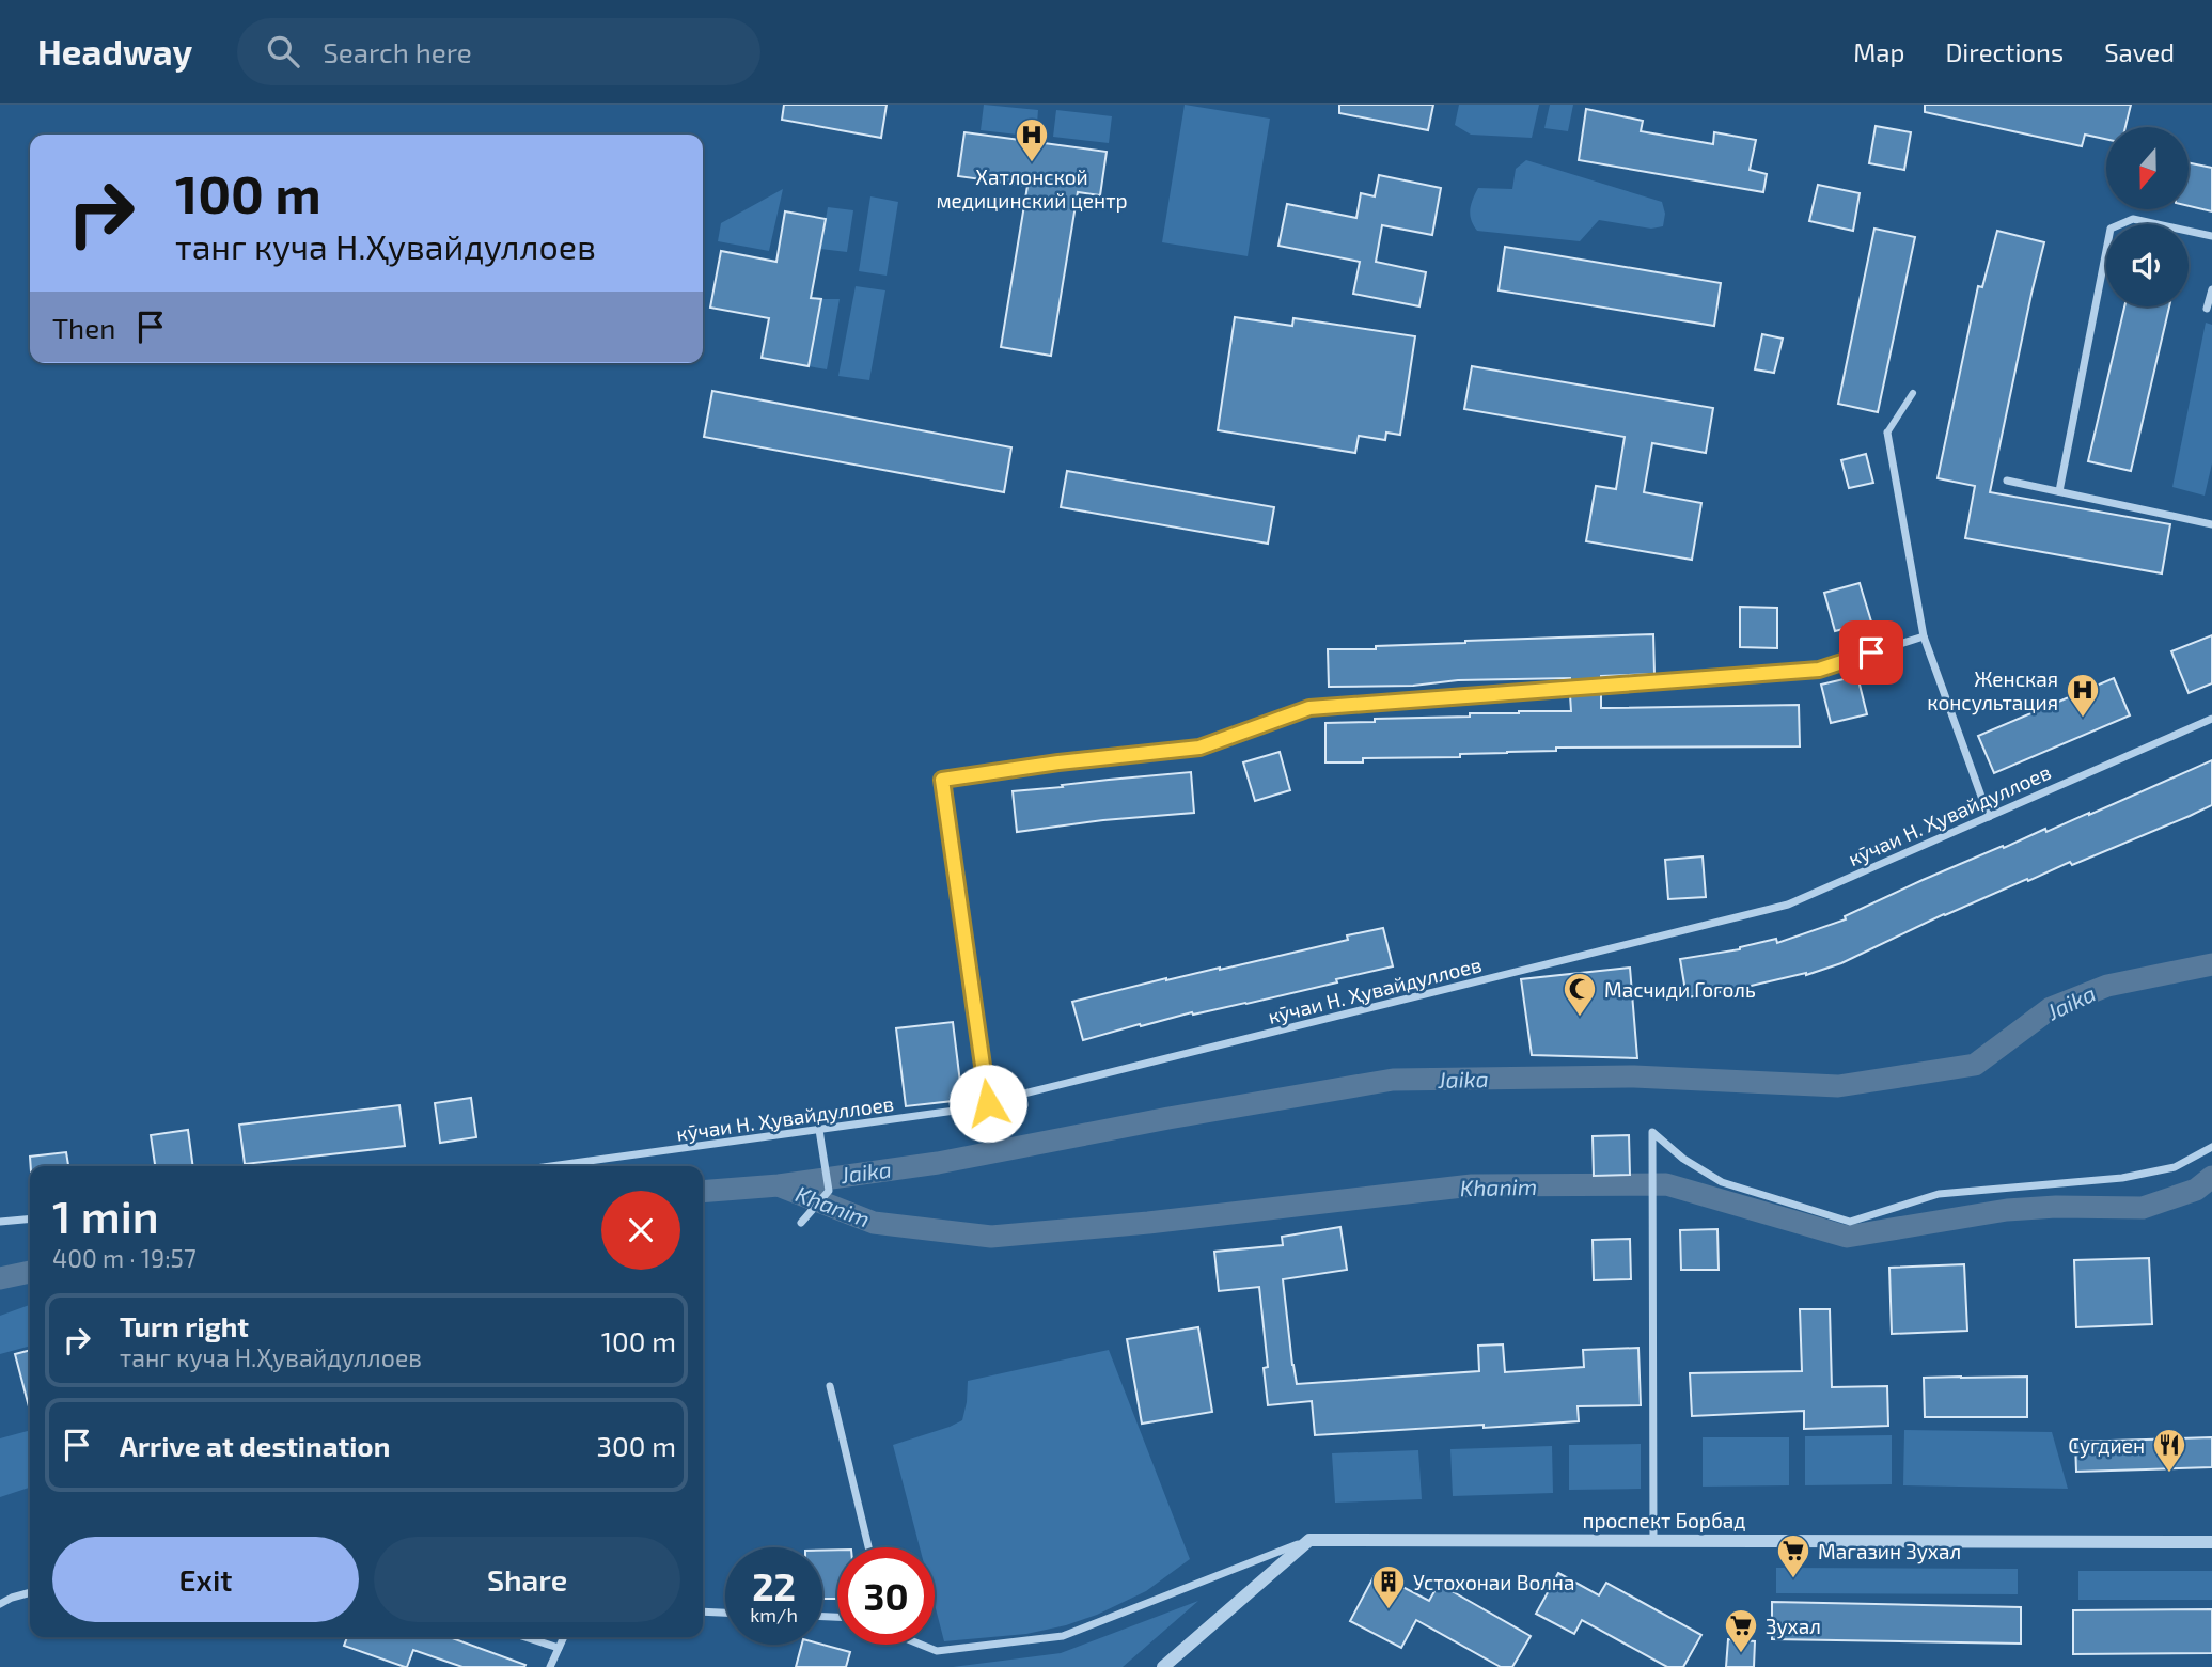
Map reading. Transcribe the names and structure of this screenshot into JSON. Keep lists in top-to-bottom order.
{
  "streets": {
    "street": ["кӯчаи Н. Ҳувайдуллоев", "проспект Борбад"]
  },
  "water": ["Jaika", "Khanim"],
  "places": {
    "hospital": ["Хатлонской медицинский центр", "Женская консультация"],
    "mosque": ["Масчиди Гоголь"],
    "restaurant": ["Сугдиен"],
    "supermarket": ["Магазин Зухал", "Зухал"],
    "building": ["Устохонаи Волна"]
  },
  "north": "bottom",
  "page": {
    "header": "Headway",
    "search": "Search here",
    "nav": ["Map", "Directions", "Saved"],
    "turn": ["100 m", "танг куча Н.Ҳувайдуллоев"],
    "then": "Then",
    "heading": ["1 min", "400 m · 19:57"],
    "list": [
      {
        "name": "Turn right",
        "note": "танг куча Н.Ҳувайдуллоев",
        "value": "100 m"
      },
      {
        "name": "Arrive at destination",
        "value": "300 m"
      }
    ],
    "buttons": ["Exit", "Share"],
    "speed": "22 km/h",
    "limit": "30"
  }
}
